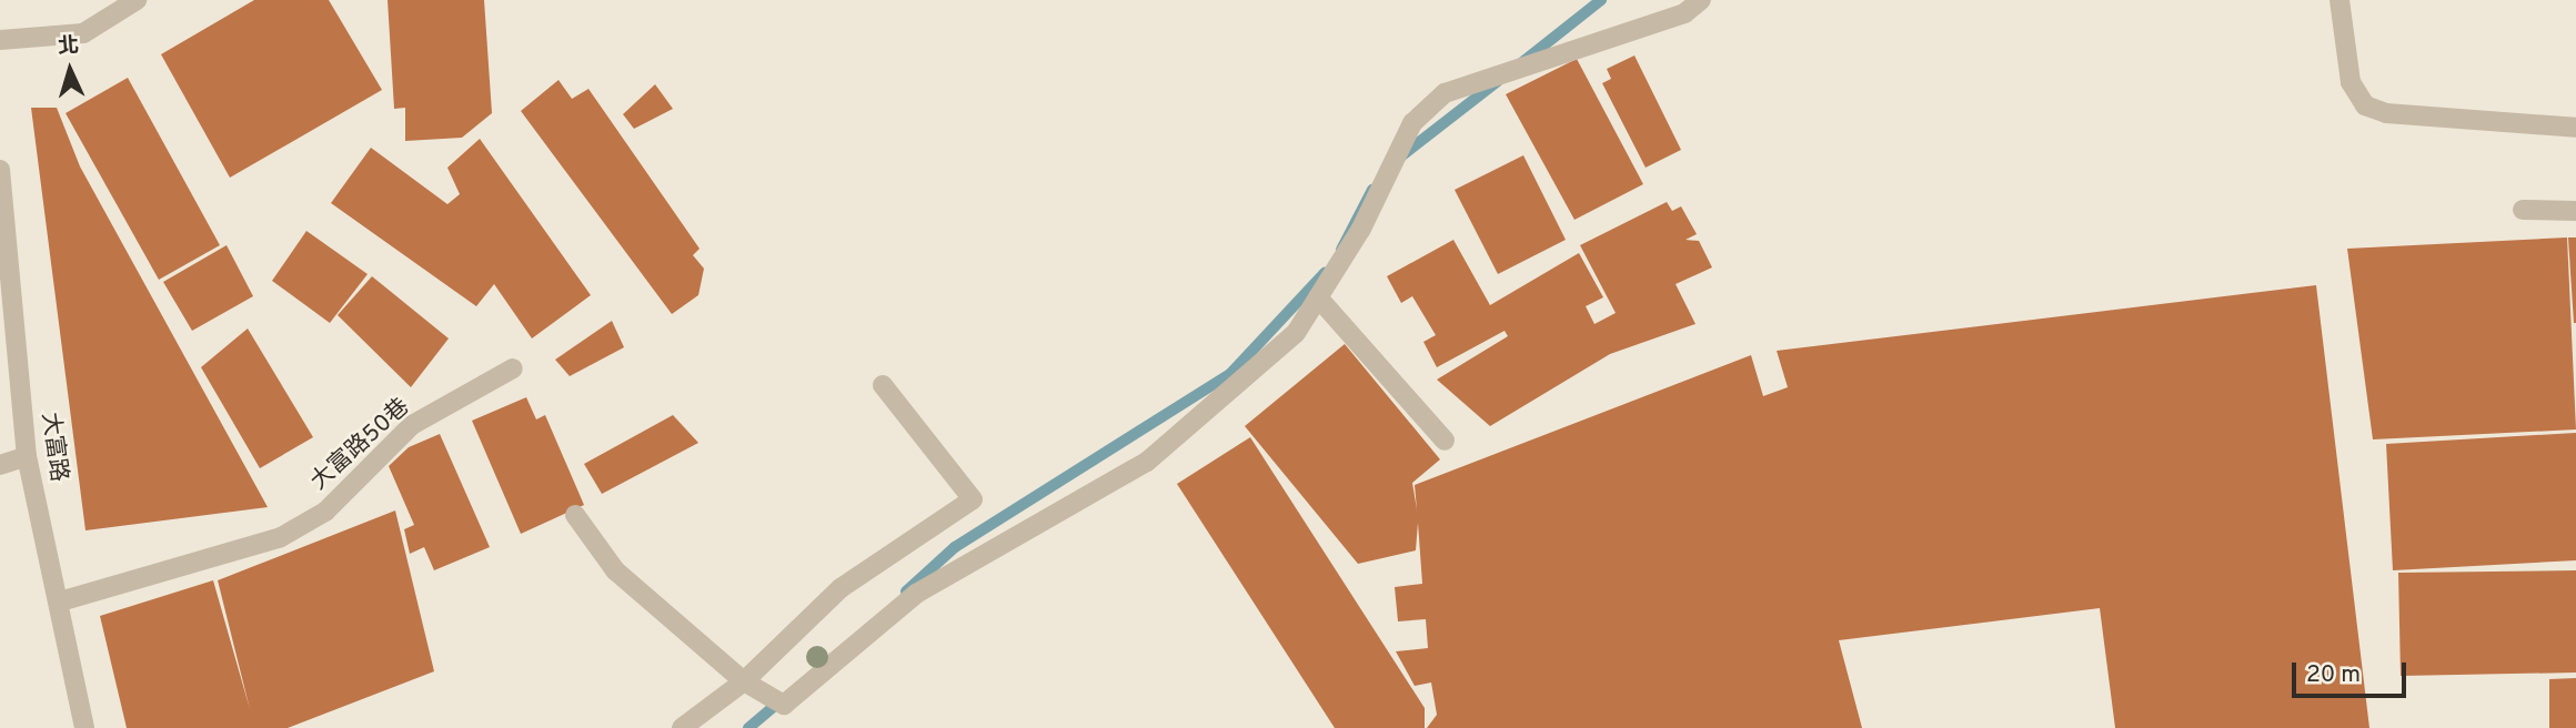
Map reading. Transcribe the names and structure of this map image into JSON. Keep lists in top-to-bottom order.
{
  "streets": {
    "street": ["大富路50巷", "大富路"]
  },
  "crossings": [
    ["大富路50巷", "大富路"]
  ],
  "scale_bar": "20 m",
  "north": "top"
}
